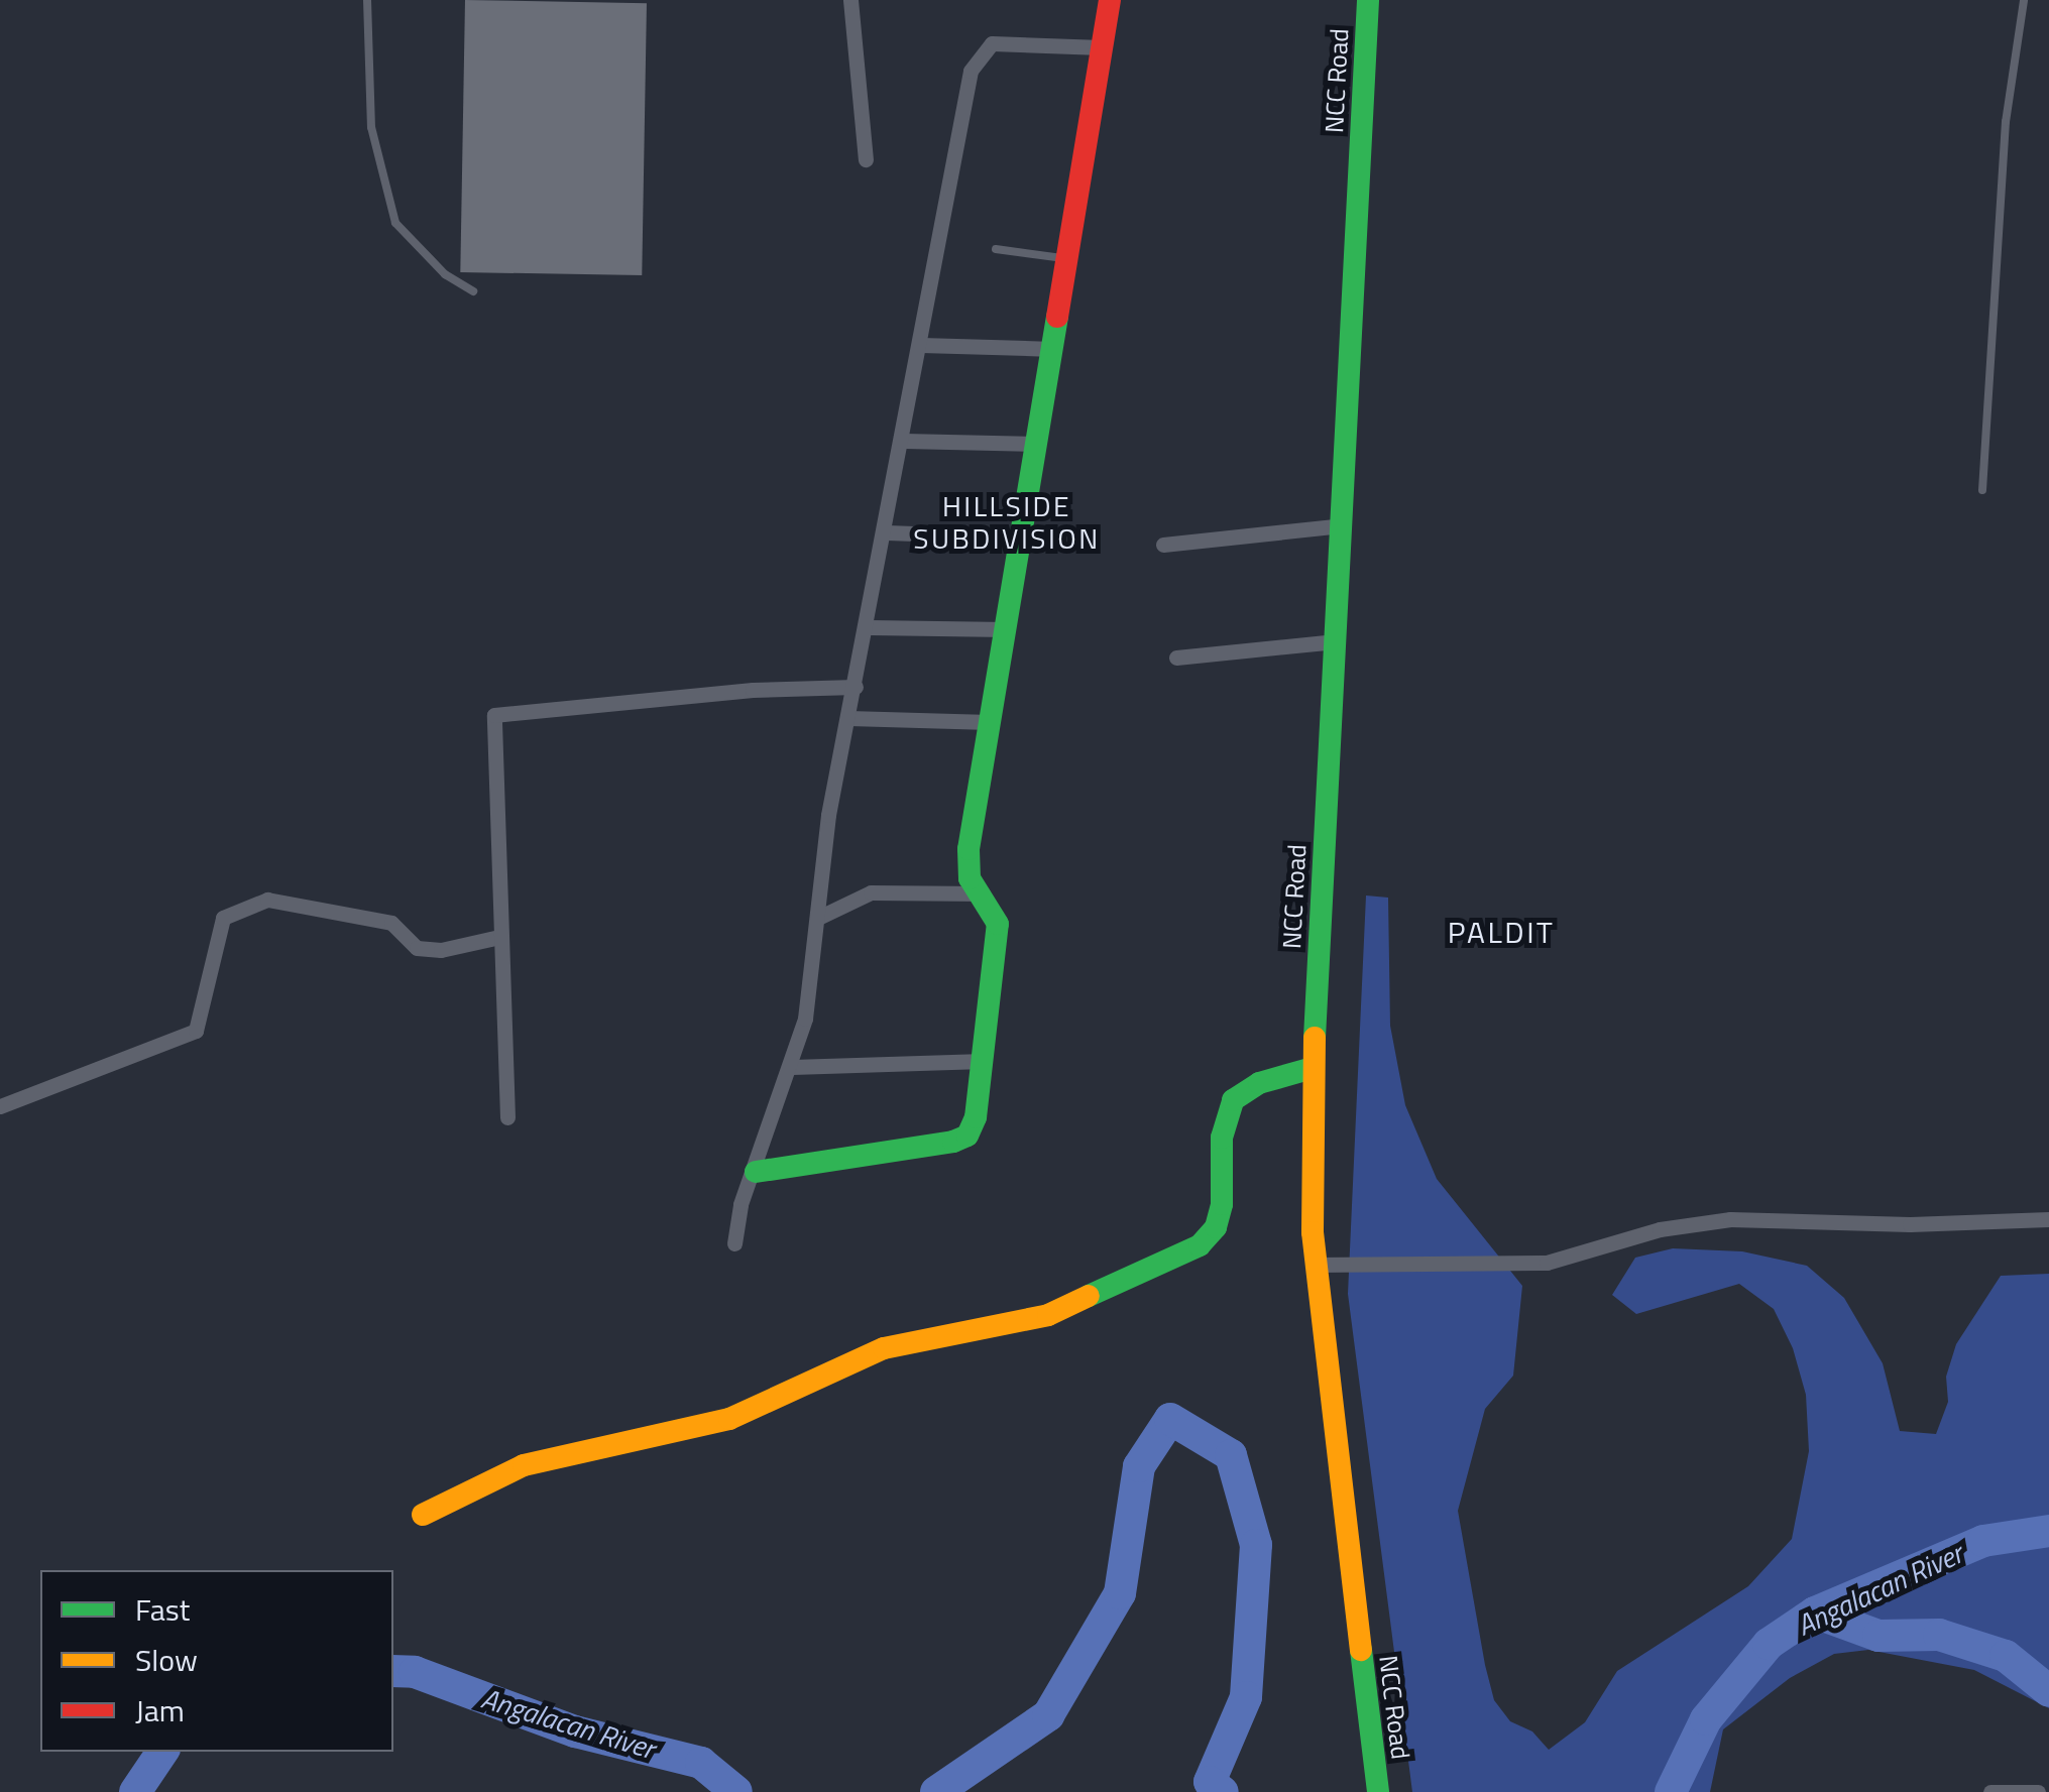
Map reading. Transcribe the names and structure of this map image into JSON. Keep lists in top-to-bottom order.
{
  "streets": {
    "street": ["NCC Road"]
  },
  "districts": ["HILLSIDE SUBDIVISION", "PALDIT"],
  "water": ["Angalacan River"],
  "legend": ["Fast", "Slow", "Jam"]
}
